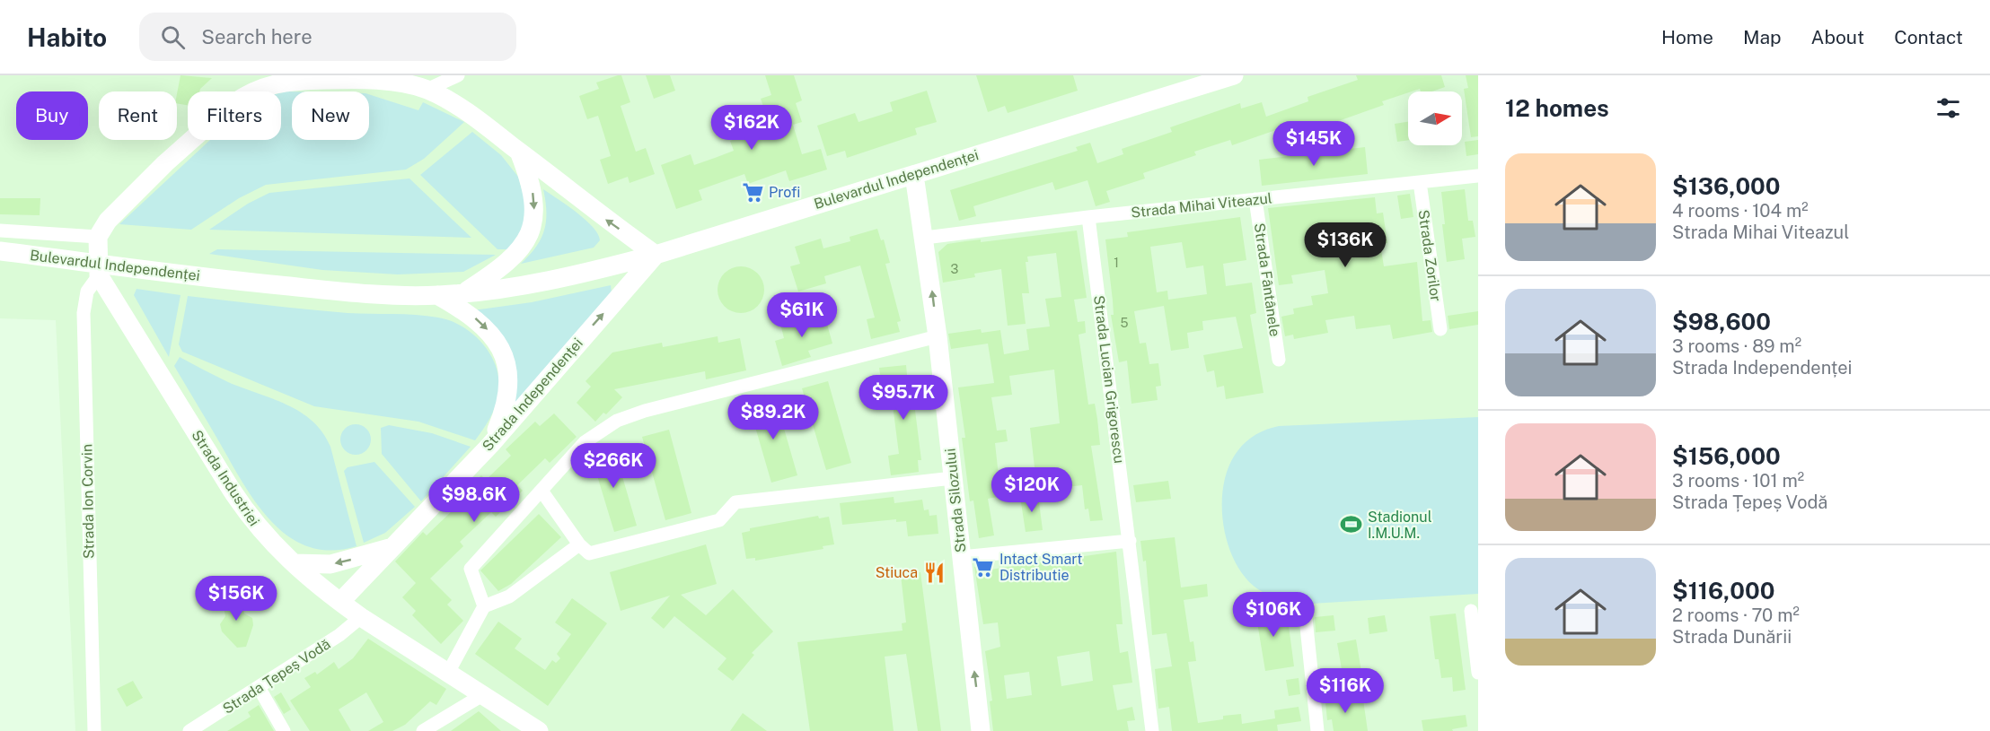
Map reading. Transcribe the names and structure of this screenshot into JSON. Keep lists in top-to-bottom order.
{
  "streets": {
    "street": [
      "Bulevardul Independenței",
      "Strada Mihai Viteazul",
      "Strada Zorilor",
      "Strada Fântânele",
      "Strada Lucian Grigorescu",
      "Strada Independenței",
      "Strada Industriei",
      "Strada Silozului",
      "Strada Ion Corvin",
      "Strada Țepeș Vodă"
    ]
  },
  "crossings": [
    ["Bulevardul Independenței", "Strada Independenței"],
    ["Bulevardul Independenței", "Strada Silozului"],
    ["Strada Mihai Viteazul", "Strada Zorilor"],
    ["Strada Mihai Viteazul", "Strada Fântânele"],
    ["Strada Mihai Viteazul", "Strada Lucian Grigorescu"],
    ["Strada Mihai Viteazul", "Strada Silozului"],
    ["Strada Independenței", "Strada Industriei"],
    ["Strada Industriei", "Strada Ion Corvin"],
    ["Strada Industriei", "Strada Țepeș Vodă"]
  ],
  "one_way": ["Strada Independenței", "Strada Silozului"],
  "places": {
    "supermarket": ["Profi", "Intact Smart Distributie"],
    "sports": ["Stadionul I.M.U.M."],
    "restaurant": ["Stiuca"]
  },
  "house_numbers": ["1", "3", "5"],
  "north": "right",
  "page": {
    "header": "Habito",
    "search": "Search here",
    "nav": [
      "Home",
      "Map",
      "About",
      "Contact"
    ],
    "heading": "12 homes",
    "chip": [
      "Buy",
      "Rent",
      "Filters",
      "New"
    ],
    "price": [
      "$162K",
      "$145K",
      "$136K",
      "$61K",
      "$95.7K",
      "$89.2K",
      "$266K",
      "$120K",
      "$98.6K",
      "$156K",
      "$106K",
      "$116K"
    ],
    "list": [
      {
        "name": "$136,000",
        "note": "4 rooms · 104 m² · Strada Mihai Viteazul"
      },
      {
        "name": "$98,600",
        "note": "3 rooms · 89 m² · Strada Independenței"
      },
      {
        "name": "$156,000",
        "note": "3 rooms · 101 m² · Strada Țepeș Vodă"
      },
      {
        "name": "$116,000",
        "note": "2 rooms · 70 m² · Strada Dunării"
      }
    ]
  }
}
